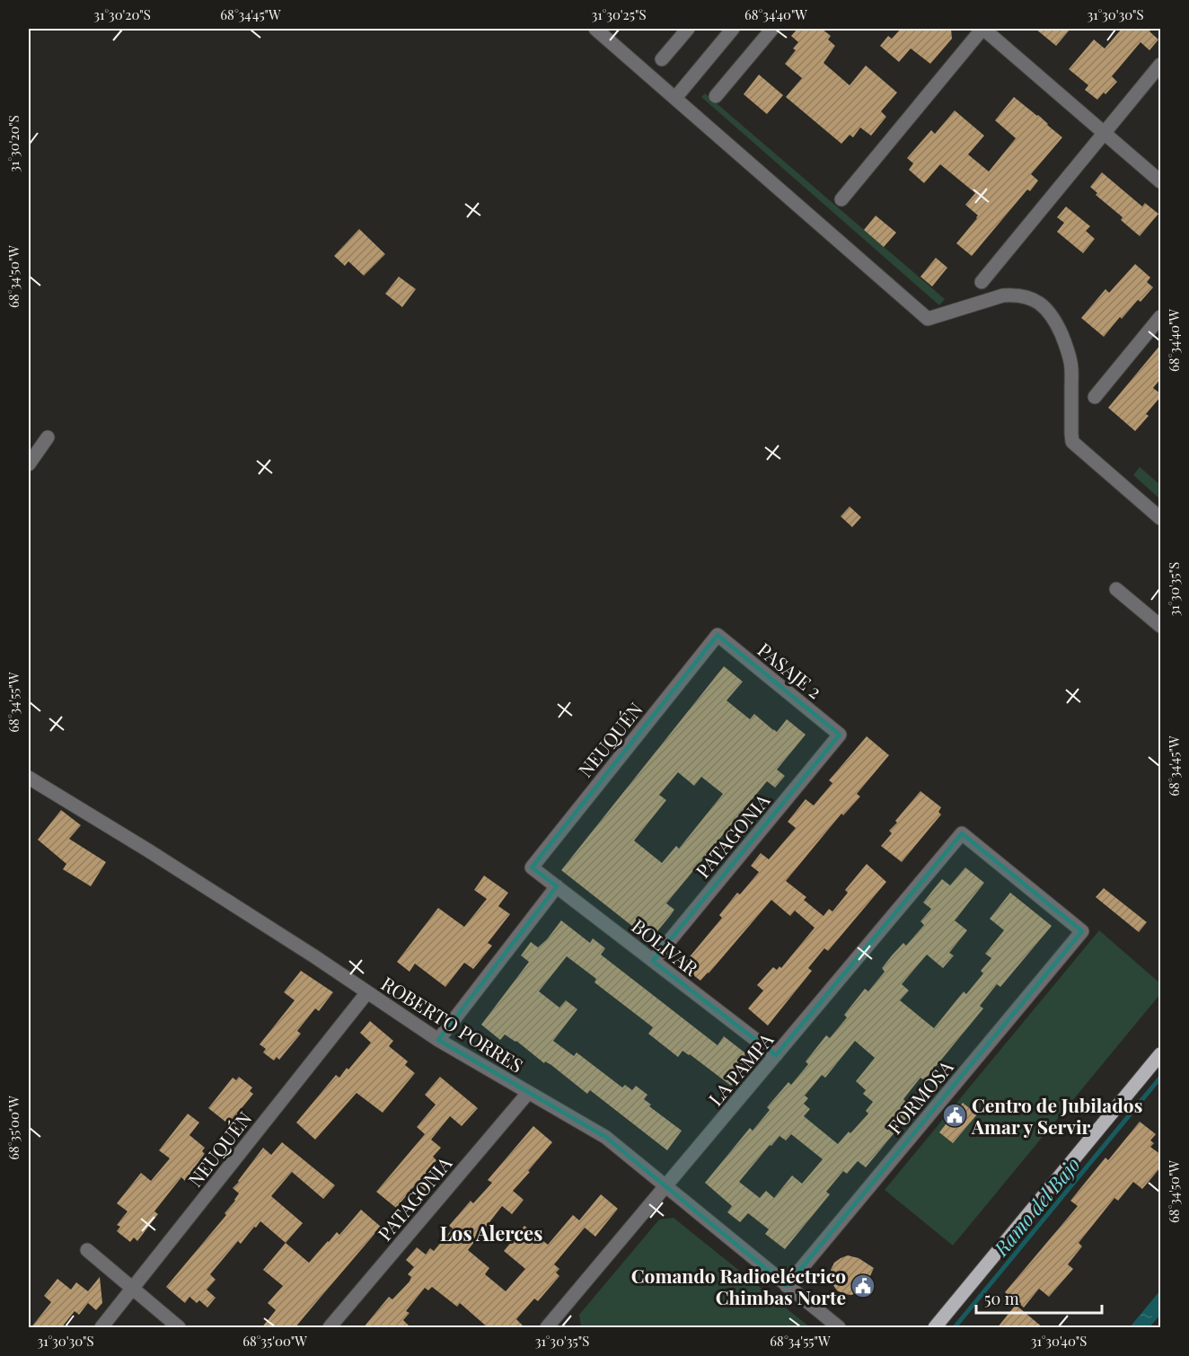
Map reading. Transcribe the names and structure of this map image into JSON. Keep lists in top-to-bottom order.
{
  "streets": {
    "street": [
      "PASAJE 2",
      "NEUQUÉN",
      "PATAGONIA",
      "BOLIVAR",
      "ROBERTO PORRES",
      "LA PAMPA",
      "FORMOSA"
    ]
  },
  "crossings": [
    ["PASAJE 2", "NEUQUÉN"],
    ["PASAJE 2", "PATAGONIA"],
    ["NEUQUÉN", "BOLIVAR"],
    ["NEUQUÉN", "ROBERTO PORRES"],
    ["PATAGONIA", "BOLIVAR"],
    ["PATAGONIA", "ROBERTO PORRES"],
    ["BOLIVAR", "LA PAMPA"],
    ["ROBERTO PORRES", "LA PAMPA"],
    ["ROBERTO PORRES", "FORMOSA"],
    ["LA PAMPA", "FORMOSA"]
  ],
  "districts": ["Los Alerces"],
  "water": ["Ramo del Bajo"],
  "places": {
    "public building": ["Centro de Jubilados Amar y Servir", "Comando Radioeléctrico Chimbas Norte"]
  },
  "scale_bar": "50 m",
  "coordinates": [
    "31°30'20\"S",
    "68°34'45\"W",
    "31°30'25\"S",
    "68°34'40\"W",
    "31°30'30\"S",
    "68°34'50\"W",
    "31°30'35\"S",
    "68°34'55\"W",
    "68°35'00\"W",
    "31°30'40\"S"
  ]
}
